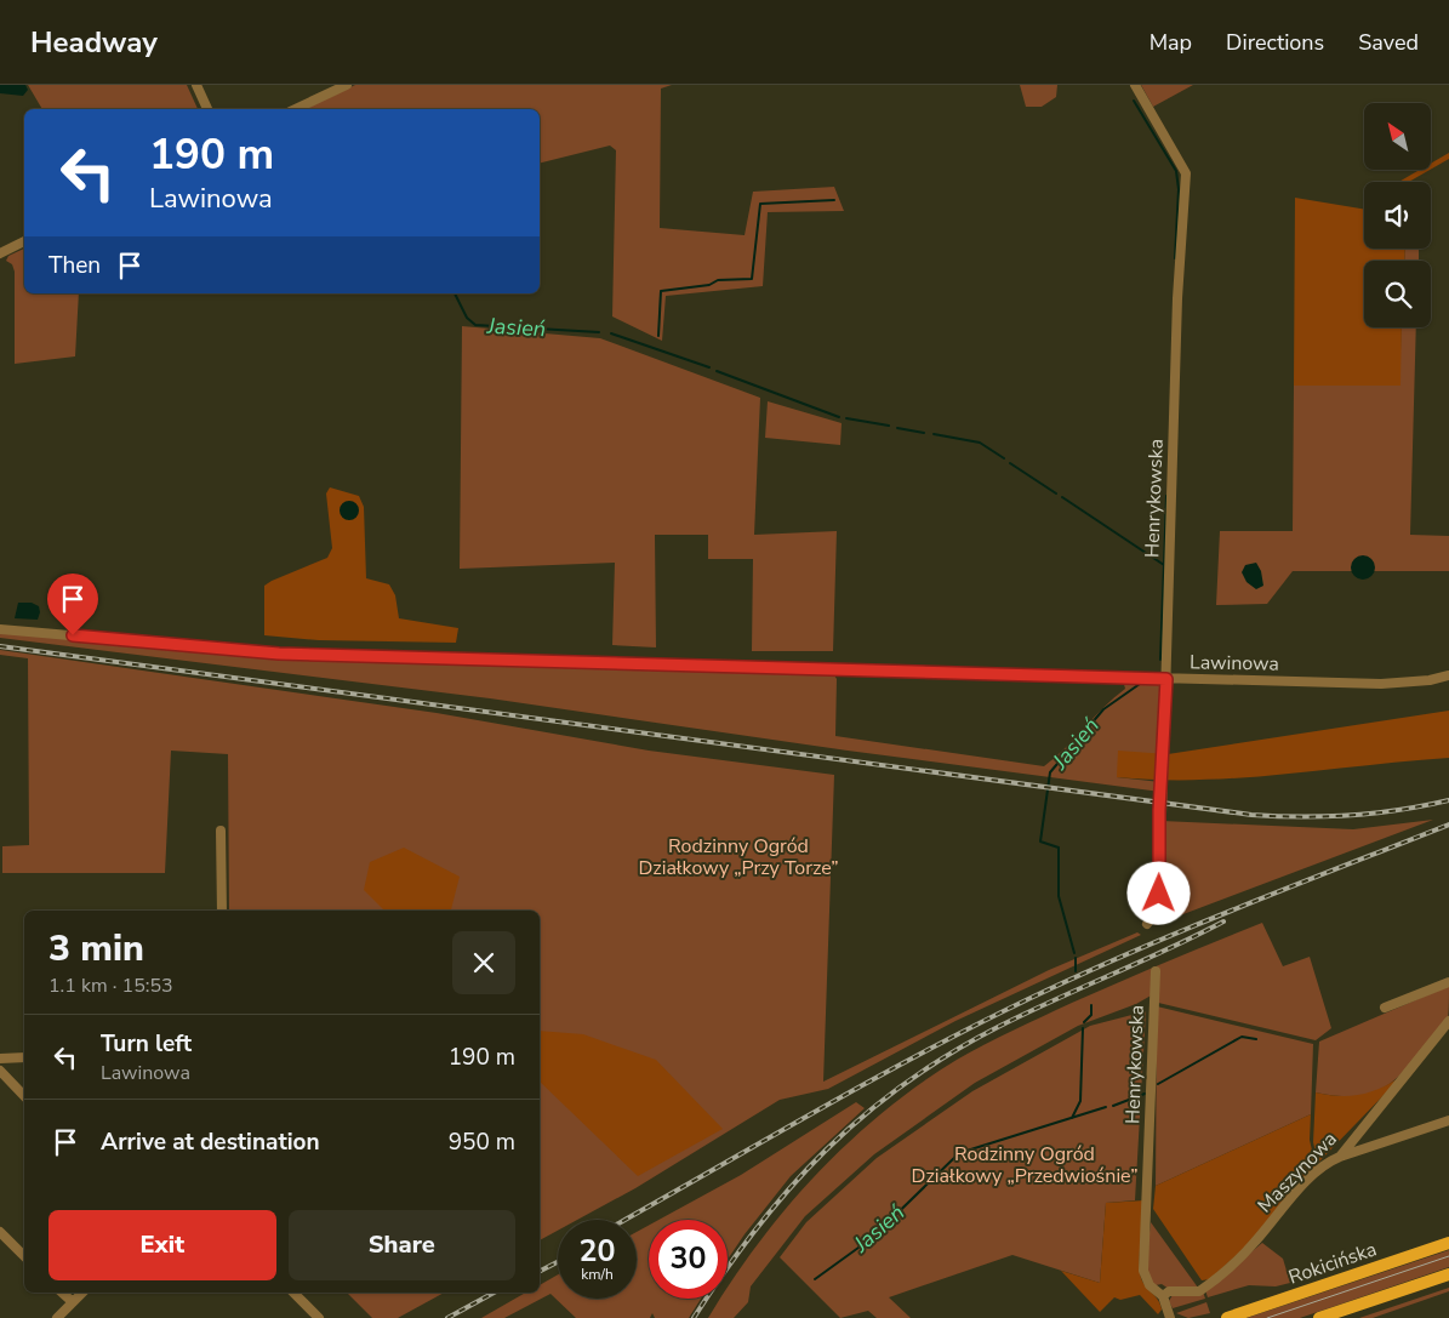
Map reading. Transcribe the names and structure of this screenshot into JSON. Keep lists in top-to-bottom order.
{
  "streets": {
    "main road": ["Rokicińska"],
    "street": ["Henrykowska", "Lawinowa", "Maszynowa"]
  },
  "crossings": [
    ["Henrykowska", "Lawinowa"],
    ["Henrykowska", "Maszynowa"]
  ],
  "water": ["Jasień"],
  "parks": ["Rodzinny Ogród Działkowy „Przy Torze”", "Rodzinny Ogród Działkowy „Przedwiośnie”"],
  "north": "top left",
  "page": {
    "header": "Headway",
    "nav": ["Map", "Directions", "Saved"],
    "turn": ["190 m", "Lawinowa"],
    "then": "Then",
    "heading": ["3 min", "1.1 km · 15:53"],
    "list": [
      {
        "name": "Turn left",
        "note": "Lawinowa",
        "value": "190 m"
      },
      {
        "name": "Arrive at destination",
        "value": "950 m"
      }
    ],
    "buttons": ["Exit", "Share"],
    "speed": "20 km/h",
    "limit": "30"
  }
}
